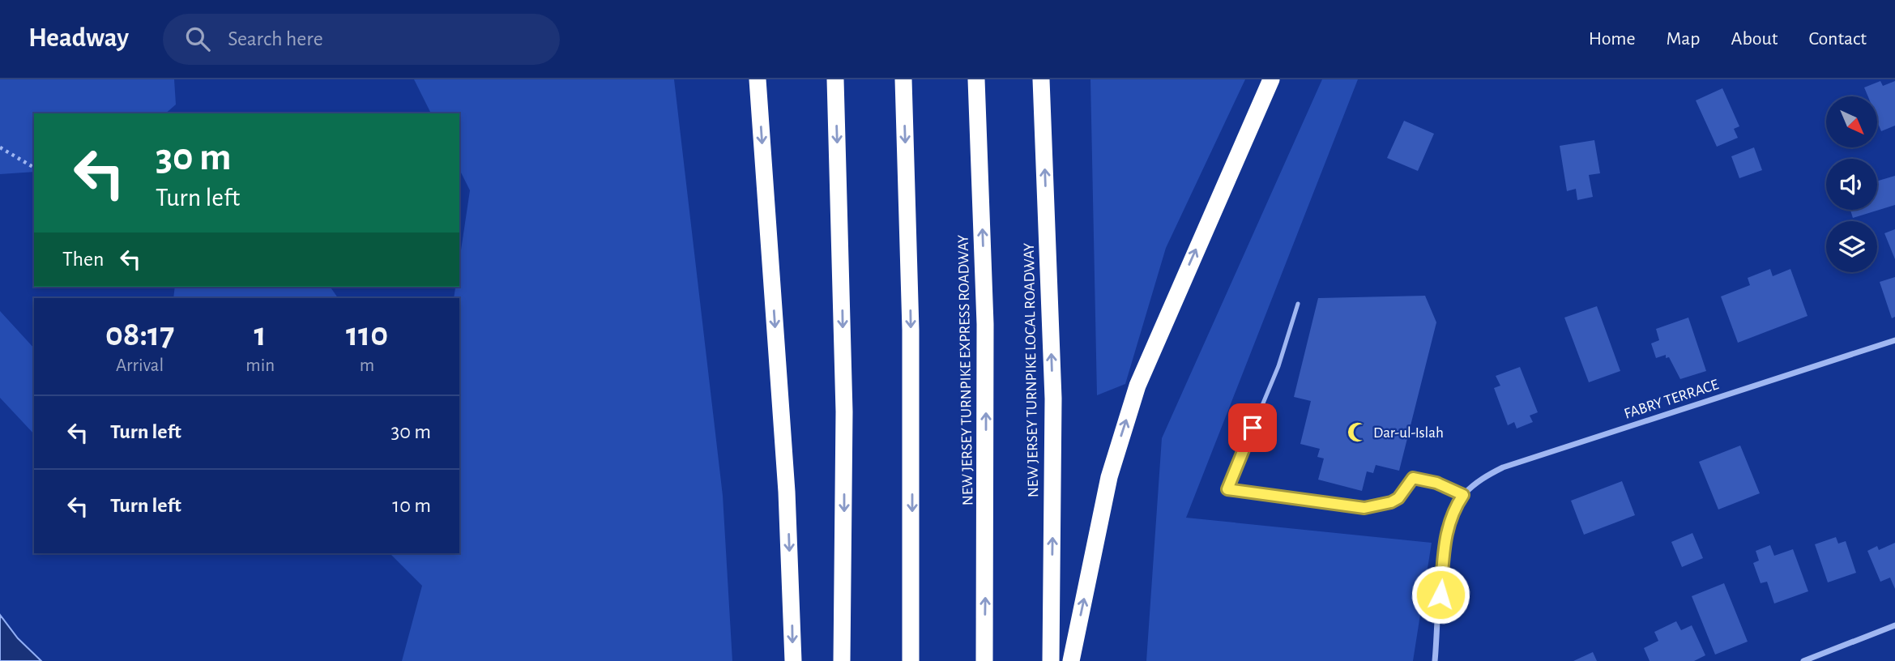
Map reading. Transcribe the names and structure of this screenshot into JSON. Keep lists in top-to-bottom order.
{
  "streets": {
    "highway": ["NEW JERSEY TURNPIKE EXPRESS ROADWAY", "NEW JERSEY TURNPIKE LOCAL ROADWAY"],
    "street": ["FABRY TERRACE"]
  },
  "places": {
    "mosque": ["Dar-ul-Islah"]
  },
  "north": "bottom right",
  "page": {
    "header": "Headway",
    "search": "Search here",
    "nav": [
      "Home",
      "Map",
      "About",
      "Contact"
    ],
    "turn": ["30 m", "Turn left"],
    "then": "Then",
    "eta": [
      "08:17",
      "Arrival",
      "1",
      "min",
      "110",
      "m"
    ],
    "list": [
      {
        "name": "Turn left",
        "value": "30 m"
      },
      {
        "name": "Turn left",
        "value": "10 m"
      }
    ]
  }
}
